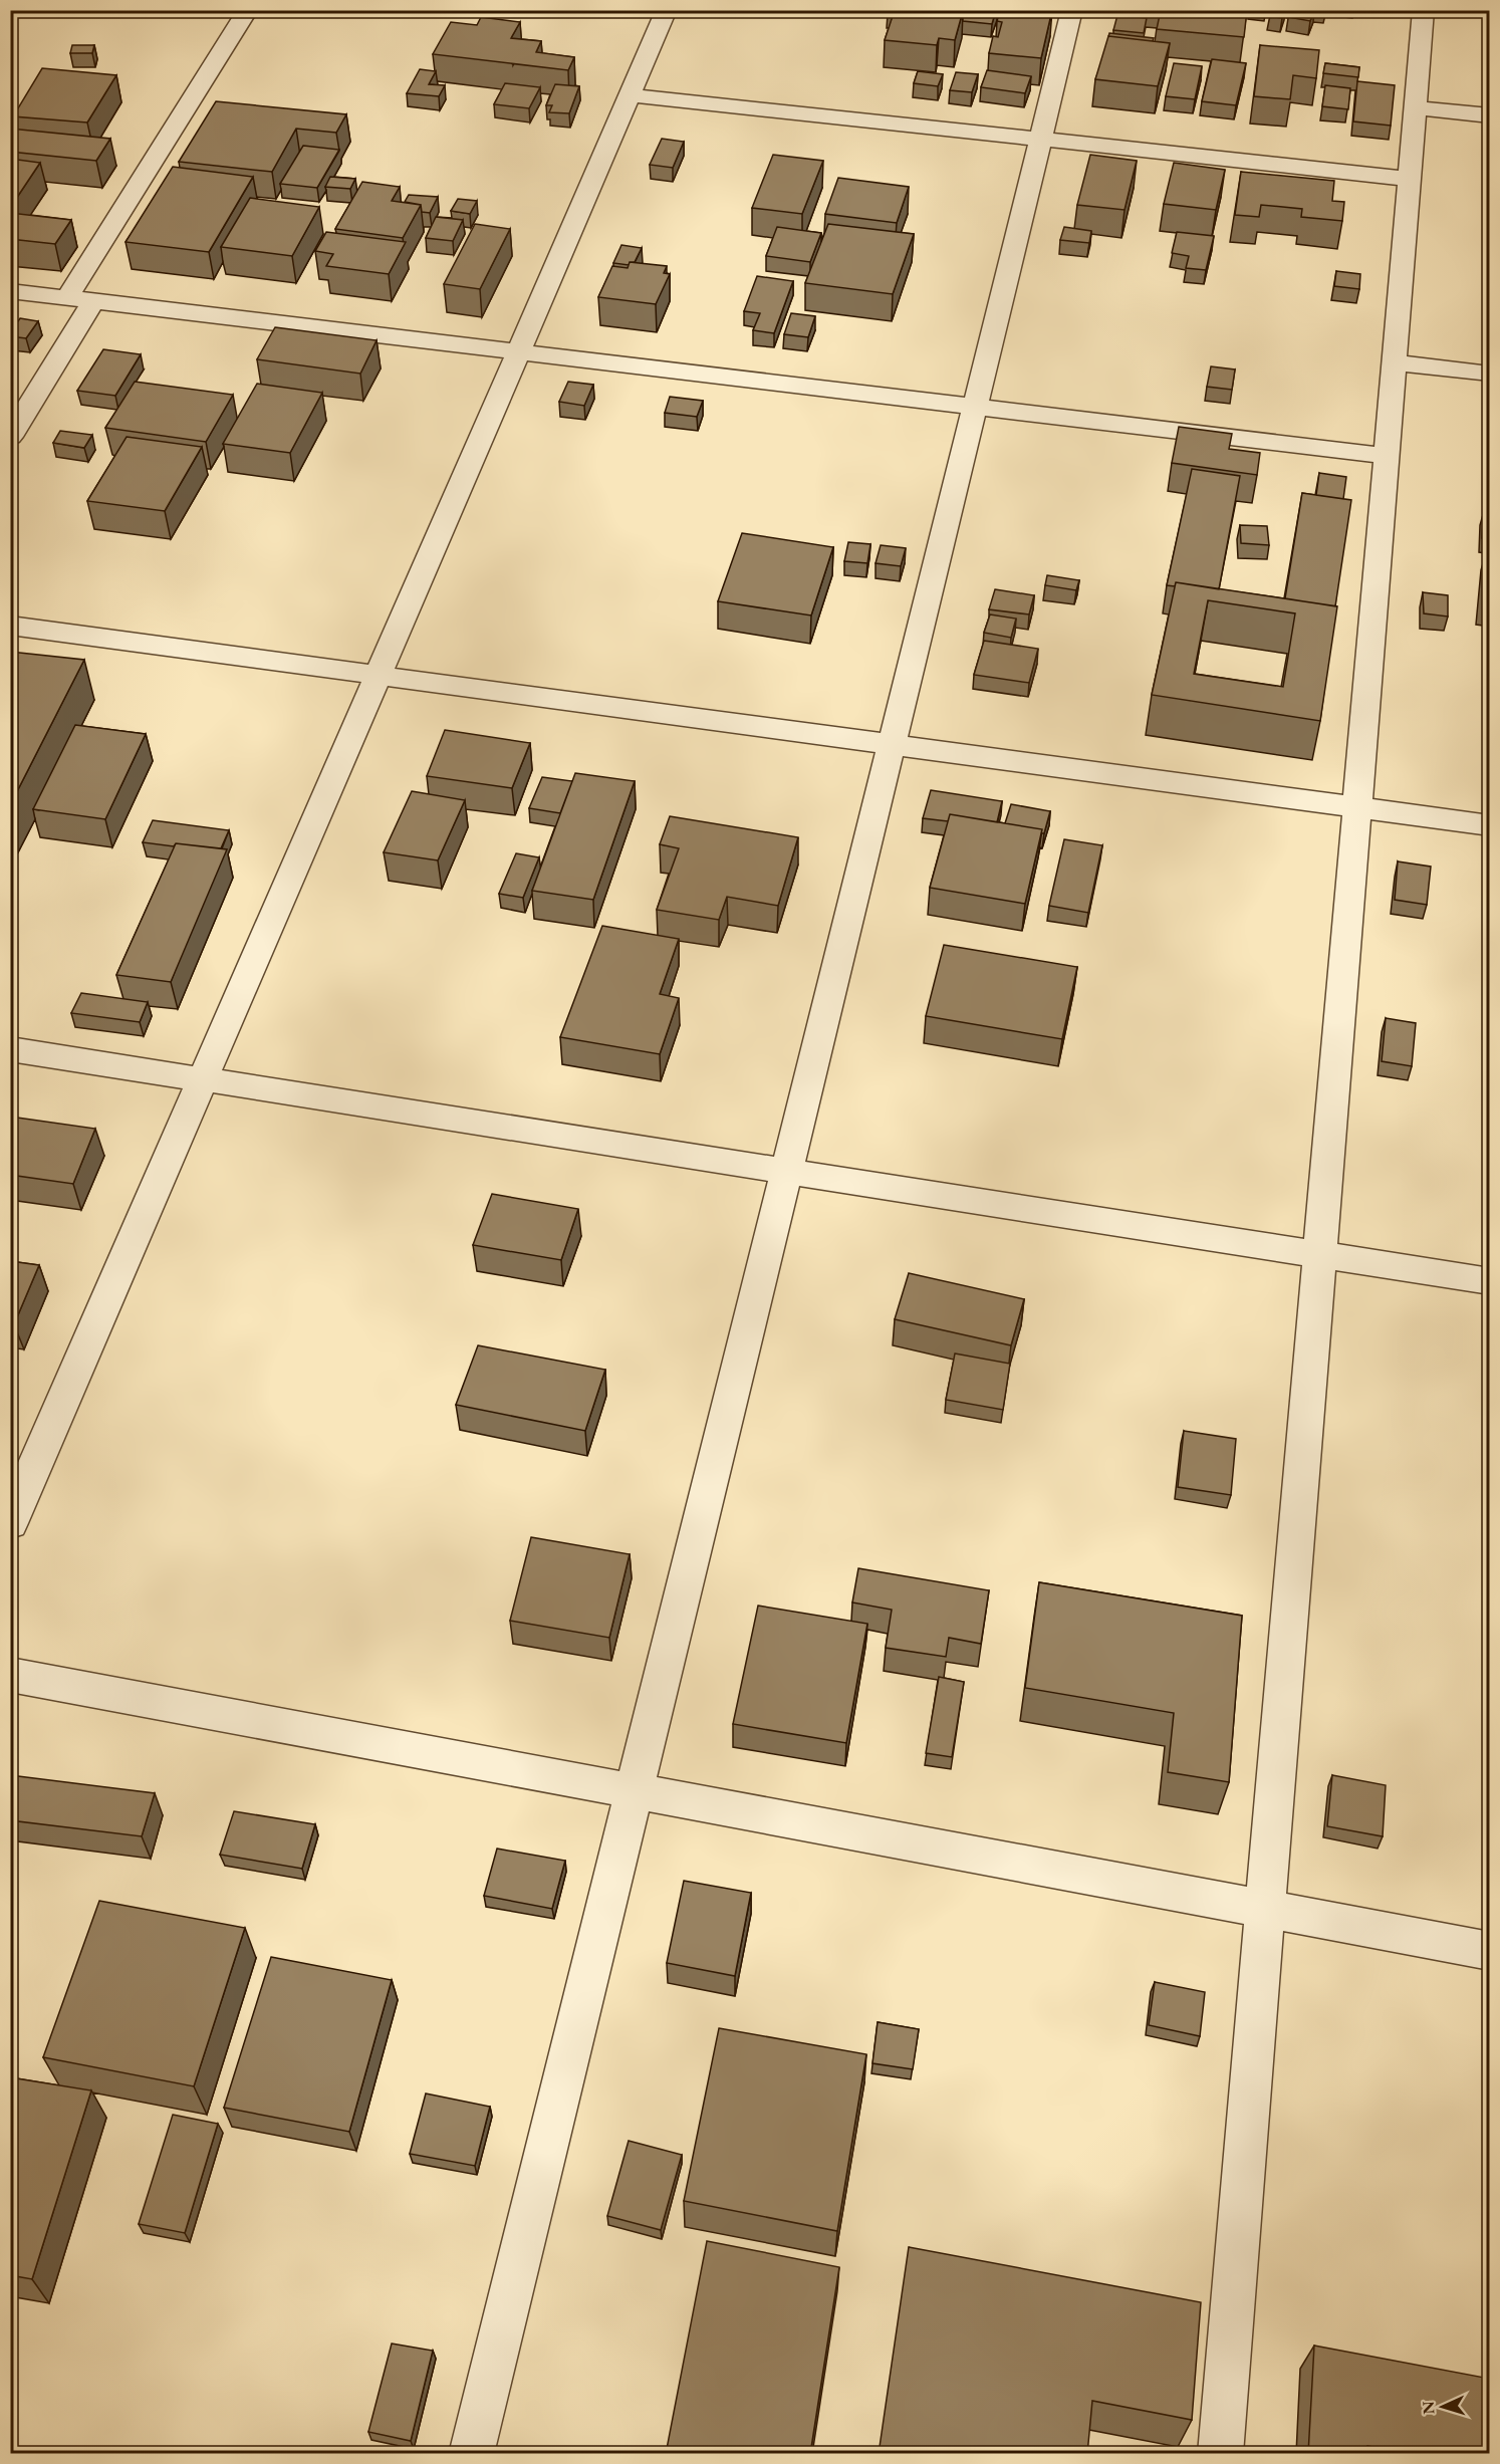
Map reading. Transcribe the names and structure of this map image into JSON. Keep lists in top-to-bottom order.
{
  "north": "left"
}
